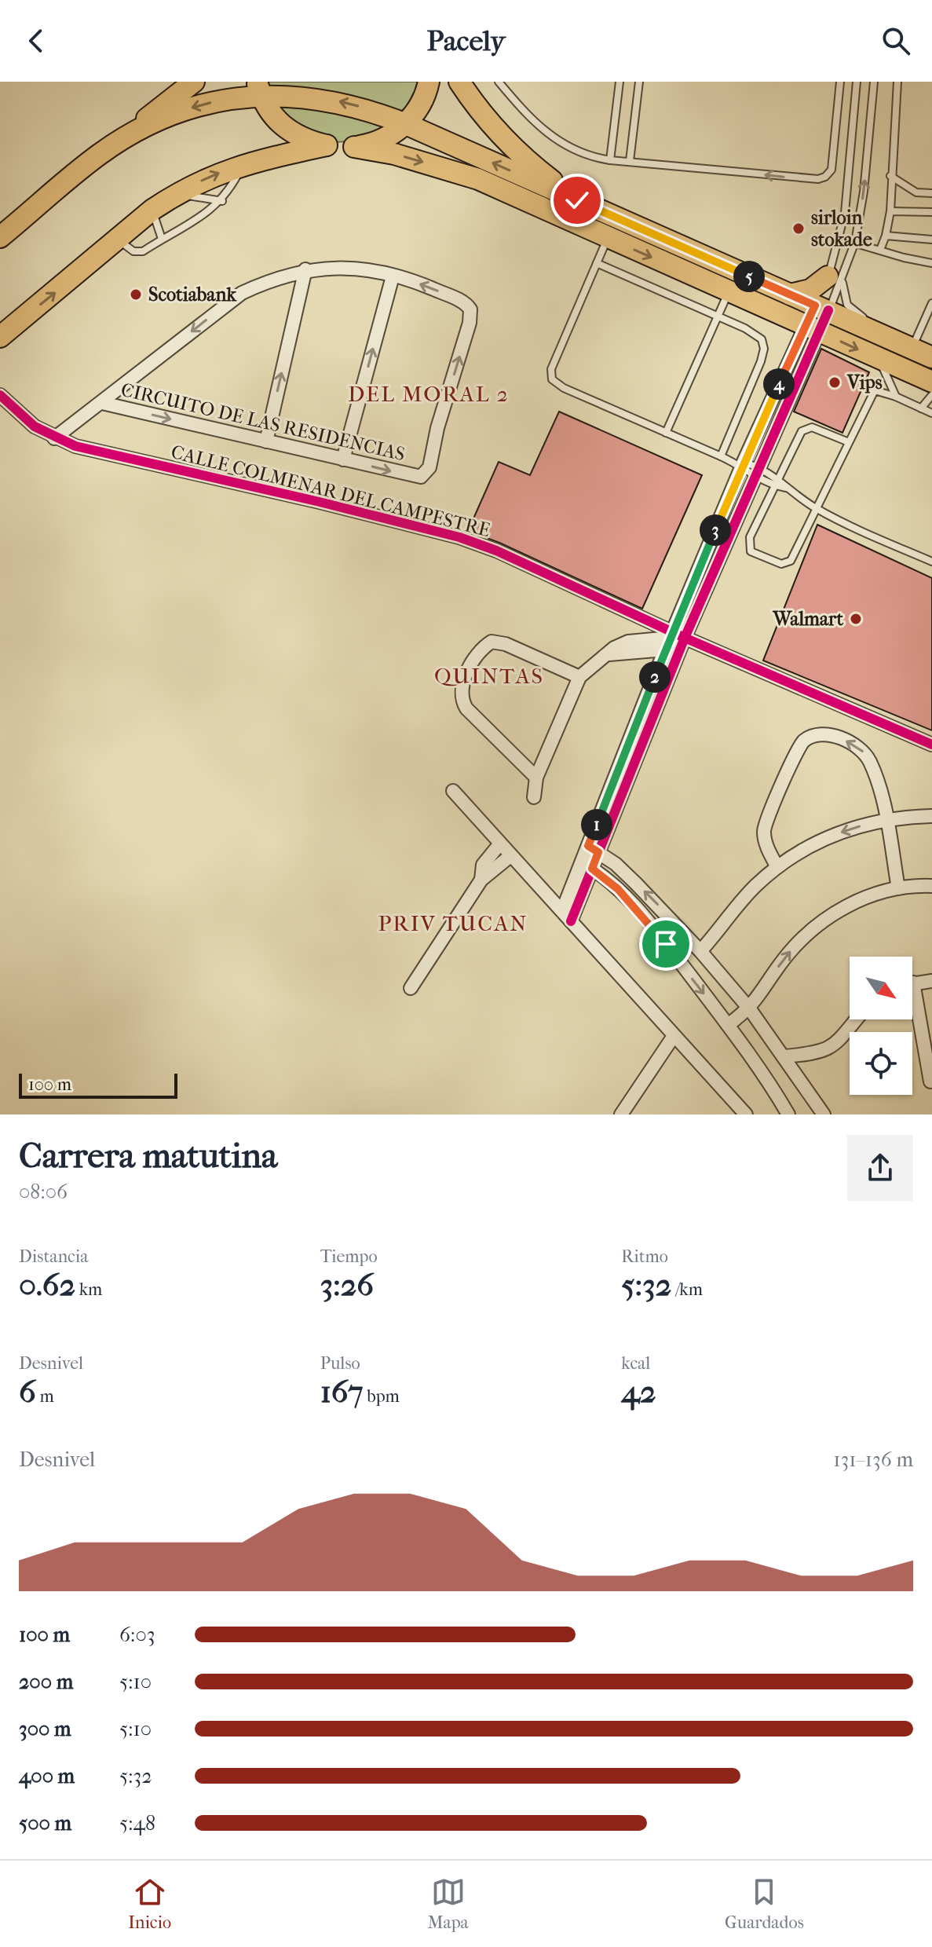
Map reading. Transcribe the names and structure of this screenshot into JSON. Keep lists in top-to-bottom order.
{
  "streets": {
    "street": ["CIRCUITO DE LAS RESIDENCIAS", "CALLE COLMENAR DEL CAMPESTRE"]
  },
  "crossings": [
    ["CIRCUITO DE LAS RESIDENCIAS", "CALLE COLMENAR DEL CAMPESTRE"]
  ],
  "districts": ["DEL MORAL 2", "QUINTAS", "PRIV TUCAN"],
  "places": [
    "sirloin stokade",
    "Scotiabank",
    "Vips",
    "Walmart"
  ],
  "scale_bar": "100 m",
  "north": "bottom right",
  "page": {
    "header": "Pacely",
    "pins": [
      "5",
      "4",
      "3",
      "2",
      "1"
    ],
    "scale": "100 m",
    "heading": ["Carrera matutina", "08:06"],
    "stats": [
      ["Distancia", "0.62 km"],
      ["Tiempo", "3:26"],
      ["Ritmo", "5:32 /km"],
      ["Desnivel", "6 m"],
      ["Pulso", "167 bpm"],
      ["kcal", "42"]
    ],
    "chart": ["Desnivel", "131–136 m"],
    "list": [
      {
        "name": "100 m",
        "note": "6:03"
      },
      {
        "name": "200 m",
        "note": "5:10"
      },
      {
        "name": "300 m",
        "note": "5:10"
      },
      {
        "name": "400 m",
        "note": "5:32"
      },
      {
        "name": "500 m",
        "note": "5:48"
      }
    ],
    "tabs": ["Inicio", "Mapa", "Guardados"]
  }
}
